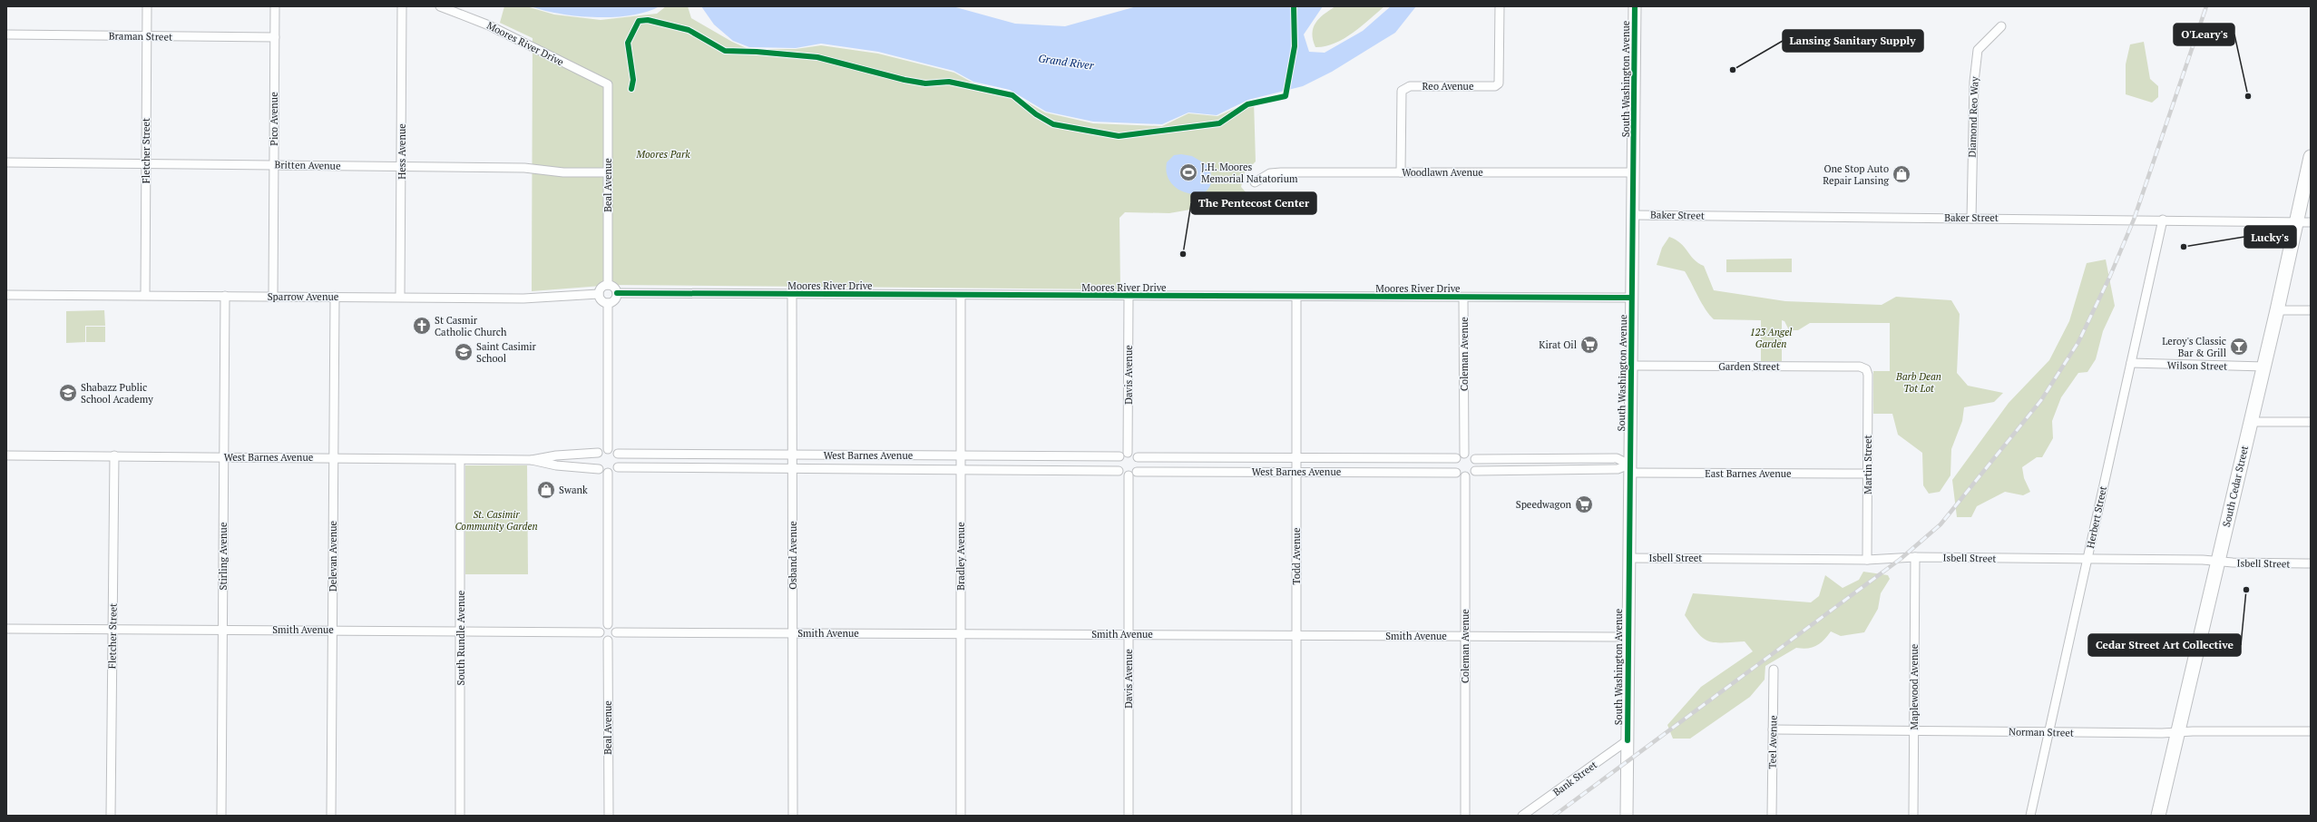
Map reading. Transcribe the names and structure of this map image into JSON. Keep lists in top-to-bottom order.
{
  "streets": {
    "main road": ["South Cedar Street"],
    "street": [
      "Braman Street",
      "Moores River Drive",
      "South Washington Avenue",
      "Reo Avenue",
      "Diamond Reo Way",
      "Pico Avenue",
      "Fletcher Street",
      "Hess Avenue",
      "Britten Avenue",
      "Woodlawn Avenue",
      "Beal Avenue",
      "Baker Street",
      "Sparrow Avenue",
      "Coleman Avenue",
      "Wilson Street",
      "Garden Street",
      "Davis Avenue",
      "West Barnes Avenue",
      "Martin Street",
      "East Barnes Avenue",
      "Herbert Street",
      "Osband Avenue",
      "Stirling Avenue",
      "Delevan Avenue",
      "Bradley Avenue",
      "Todd Avenue",
      "Isbell Street",
      "Smith Avenue",
      "South Rundle Avenue",
      "Maplewood Avenue",
      "Norman Street",
      "Teel Avenue",
      "Bank Street"
    ]
  },
  "crossings": [
    ["Braman Street", "Pico Avenue"],
    ["Braman Street", "Fletcher Street"],
    ["Moores River Drive", "South Washington Avenue"],
    ["Moores River Drive", "Beal Avenue"],
    ["Moores River Drive", "Sparrow Avenue"],
    ["Moores River Drive", "Coleman Avenue"],
    ["Moores River Drive", "Davis Avenue"],
    ["Moores River Drive", "Osband Avenue"],
    ["Moores River Drive", "Bradley Avenue"],
    ["Moores River Drive", "Todd Avenue"],
    ["South Washington Avenue", "Woodlawn Avenue"],
    ["South Washington Avenue", "Baker Street"],
    ["South Washington Avenue", "Garden Street"],
    ["South Washington Avenue", "East Barnes Avenue"],
    ["South Washington Avenue", "Isbell Street"],
    ["South Washington Avenue", "Smith Avenue"],
    ["South Washington Avenue", "Bank Street"],
    ["Reo Avenue", "Woodlawn Avenue"],
    ["Diamond Reo Way", "Baker Street"],
    ["Pico Avenue", "Britten Avenue"],
    ["Pico Avenue", "Sparrow Avenue"],
    ["Fletcher Street", "Britten Avenue"],
    ["Fletcher Street", "Sparrow Avenue"],
    ["Fletcher Street", "West Barnes Avenue"],
    ["Fletcher Street", "Smith Avenue"],
    ["Hess Avenue", "Britten Avenue"],
    ["Hess Avenue", "Sparrow Avenue"],
    ["Britten Avenue", "Beal Avenue"],
    ["Beal Avenue", "Sparrow Avenue"],
    ["Beal Avenue", "Smith Avenue"],
    ["Baker Street", "South Cedar Street"],
    ["Baker Street", "Herbert Street"],
    ["Sparrow Avenue", "Stirling Avenue"],
    ["Sparrow Avenue", "Delevan Avenue"],
    ["Coleman Avenue", "West Barnes Avenue"],
    ["Coleman Avenue", "Smith Avenue"],
    ["Wilson Street", "South Cedar Street"],
    ["Wilson Street", "Herbert Street"],
    ["Garden Street", "Martin Street"],
    ["Davis Avenue", "West Barnes Avenue"],
    ["Davis Avenue", "Smith Avenue"],
    ["West Barnes Avenue", "Osband Avenue"],
    ["West Barnes Avenue", "Stirling Avenue"],
    ["West Barnes Avenue", "Delevan Avenue"],
    ["West Barnes Avenue", "Bradley Avenue"],
    ["West Barnes Avenue", "Todd Avenue"],
    ["West Barnes Avenue", "South Rundle Avenue"],
    ["Martin Street", "East Barnes Avenue"],
    ["Martin Street", "Isbell Street"],
    ["South Cedar Street", "Isbell Street"],
    ["South Cedar Street", "Norman Street"],
    ["Herbert Street", "Isbell Street"],
    ["Herbert Street", "Norman Street"],
    ["Osband Avenue", "Smith Avenue"],
    ["Stirling Avenue", "Smith Avenue"],
    ["Delevan Avenue", "Smith Avenue"],
    ["Bradley Avenue", "Smith Avenue"],
    ["Todd Avenue", "Smith Avenue"],
    ["Isbell Street", "Maplewood Avenue"],
    ["Smith Avenue", "South Rundle Avenue"],
    ["Maplewood Avenue", "Norman Street"],
    ["Norman Street", "Teel Avenue"]
  ],
  "water": ["Grand River"],
  "parks": [
    "Moores Park",
    "123 Angel Garden",
    "Barb Dean Tot Lot",
    "St. Casimir Community Garden"
  ],
  "places": {
    "other": [
      "Lansing Sanitary Supply",
      "O'Leary's",
      "Lucky's",
      "The Pentecost Center",
      "Cedar Street Art Collective"
    ],
    "sports": ["J.H. Moores Memorial Natatorium"],
    "shop": ["One Stop Auto Repair Lansing", "Swank"],
    "church": ["St Casmir Catholic Church"],
    "supermarket": ["Kirat Oil", "Speedwagon"],
    "bar": ["Leroy's Classic Bar & Grill"],
    "school or university": ["Saint Casimir School", "Shabazz Public School Academy"]
  }
}
